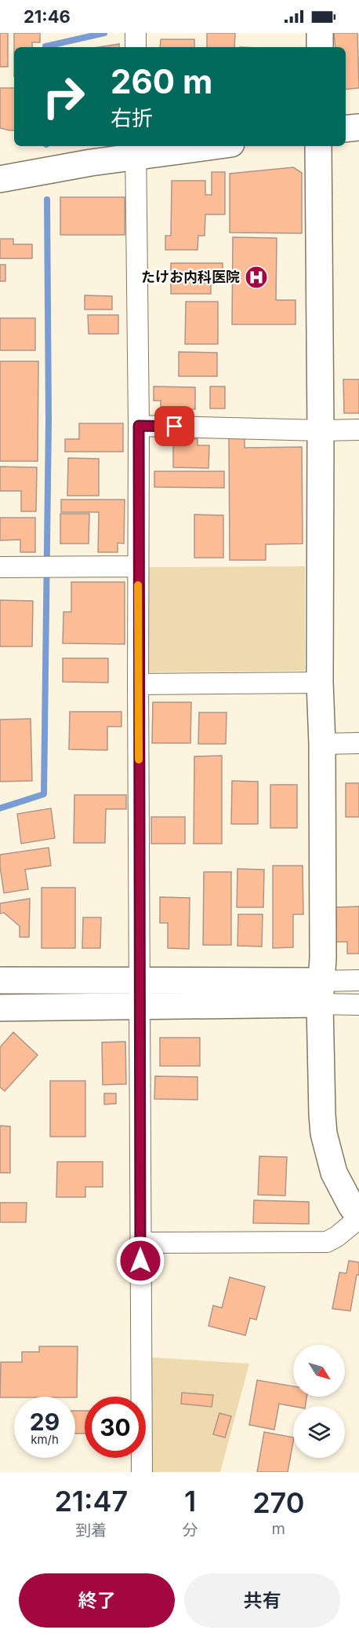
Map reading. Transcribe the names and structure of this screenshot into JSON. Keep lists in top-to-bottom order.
{
  "places": {
    "hospital": ["たけお内科医院"]
  },
  "north": "bottom right",
  "page": {
    "status": "21:46",
    "turn": ["260 m", "右折"],
    "speed": "29 km/h",
    "limit": "30",
    "eta": [
      "21:47",
      "到着",
      "1",
      "分",
      "270",
      "m"
    ],
    "buttons": ["終了", "共有"]
  }
}
